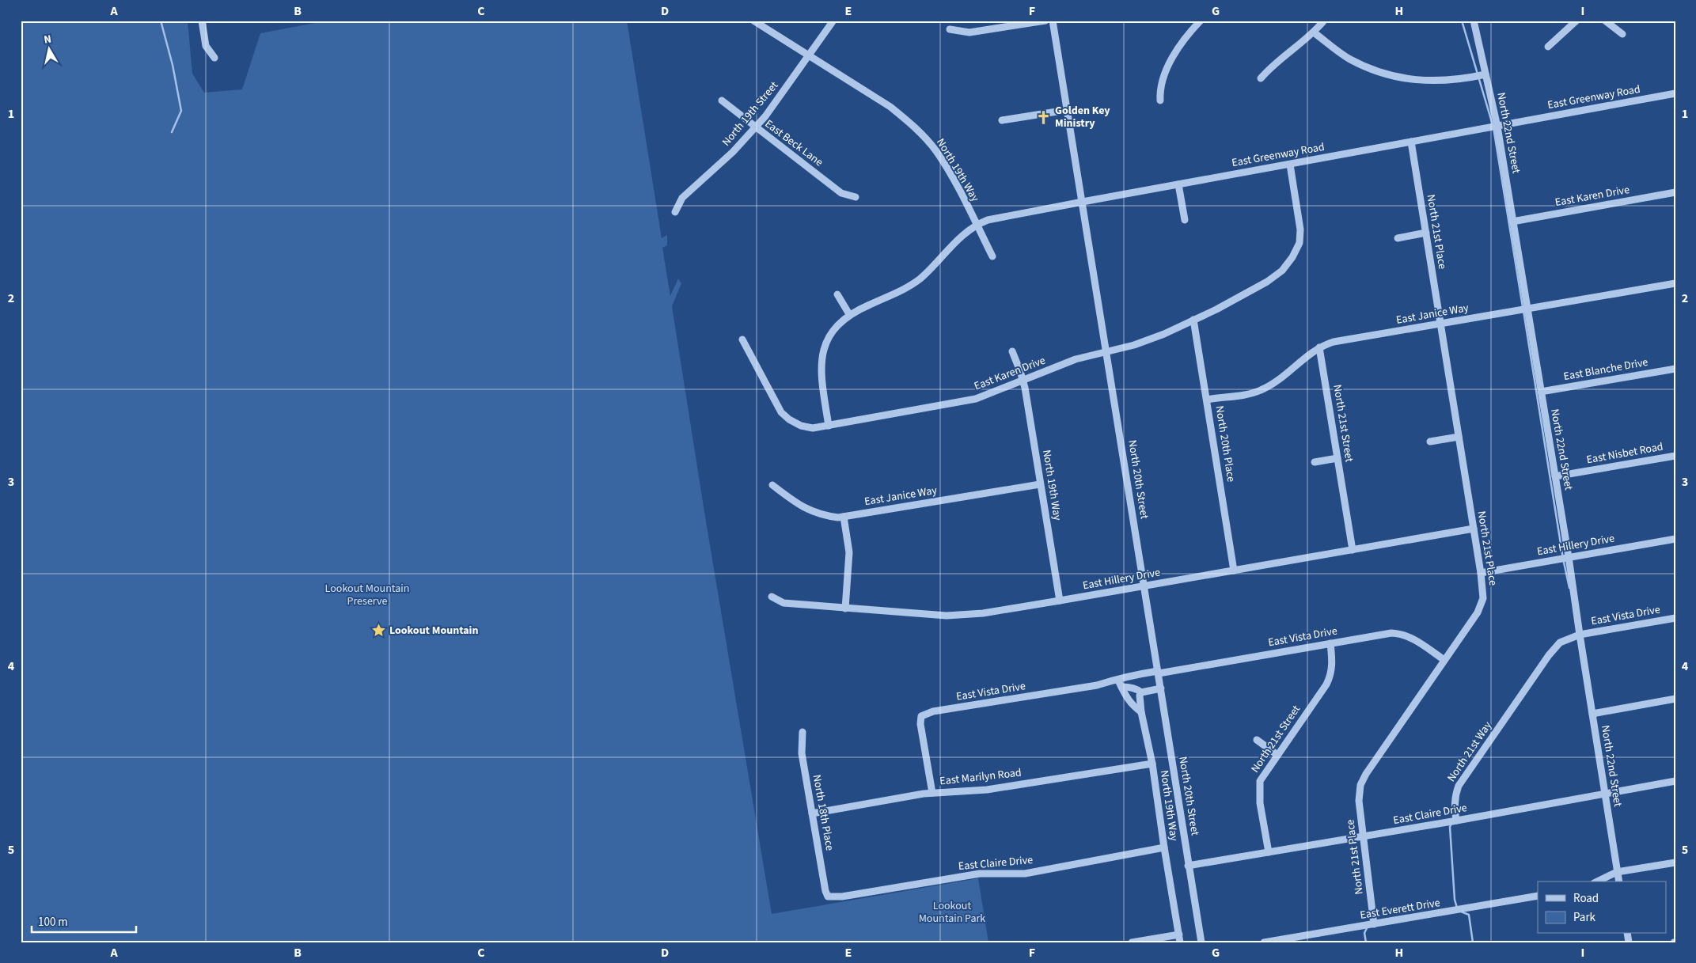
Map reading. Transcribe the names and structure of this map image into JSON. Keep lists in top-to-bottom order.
{
  "streets": {
    "street": [
      "East Greenway Road",
      "North 19th Street",
      "North 22nd Street",
      "East Beck Lane",
      "North 19th Way",
      "East Karen Drive",
      "North 21st Place",
      "East Janice Way",
      "East Blanche Drive",
      "North 21st Street",
      "North 20th Place",
      "East Nisbet Road",
      "North 20th Street",
      "East Hillery Drive",
      "East Vista Drive",
      "North 21st Way",
      "East Marilyn Road",
      "North 18th Place",
      "East Claire Drive",
      "East Everett Drive"
    ]
  },
  "crossings": [
    ["East Greenway Road", "North 22nd Street"],
    ["East Greenway Road", "North 19th Way"],
    ["East Greenway Road", "East Karen Drive"],
    ["East Greenway Road", "North 21st Place"],
    ["East Greenway Road", "North 20th Street"],
    ["North 19th Street", "East Beck Lane"],
    ["North 19th Street", "North 19th Way"],
    ["North 22nd Street", "East Karen Drive"],
    ["North 22nd Street", "East Janice Way"],
    ["North 22nd Street", "East Blanche Drive"],
    ["North 22nd Street", "East Nisbet Road"],
    ["North 22nd Street", "East Hillery Drive"],
    ["North 22nd Street", "East Vista Drive"],
    ["North 22nd Street", "North 21st Way"],
    ["North 22nd Street", "East Claire Drive"],
    ["North 19th Way", "East Karen Drive"],
    ["North 19th Way", "East Janice Way"],
    ["North 19th Way", "East Hillery Drive"],
    ["North 19th Way", "East Marilyn Road"],
    ["North 19th Way", "East Claire Drive"],
    ["East Karen Drive", "North 20th Place"],
    ["East Karen Drive", "North 20th Street"],
    ["North 21st Place", "East Janice Way"],
    ["North 21st Place", "East Hillery Drive"],
    ["North 21st Place", "East Vista Drive"],
    ["North 21st Place", "East Claire Drive"],
    ["North 21st Place", "East Everett Drive"],
    ["East Janice Way", "North 21st Street"],
    ["East Janice Way", "North 20th Place"],
    ["North 21st Street", "East Hillery Drive"],
    ["North 21st Street", "East Vista Drive"],
    ["North 21st Street", "East Claire Drive"],
    ["North 20th Place", "East Hillery Drive"],
    ["North 20th Street", "East Hillery Drive"],
    ["North 20th Street", "East Vista Drive"],
    ["North 20th Street", "East Claire Drive"],
    ["East Vista Drive", "North 21st Way"],
    ["East Vista Drive", "East Marilyn Road"],
    ["North 21st Way", "East Claire Drive"],
    ["East Marilyn Road", "North 18th Place"],
    ["North 18th Place", "East Claire Drive"]
  ],
  "parks": ["Lookout Mountain Preserve", "Lookout Mountain Park"],
  "places": {
    "church": ["Golden Key Ministry"],
    "place": ["Lookout Mountain"]
  },
  "legend": ["Road", "Park"],
  "scale_bar": "100 m",
  "north": "top",
  "grid": {
    "columns": [
      "A",
      "B",
      "C",
      "D",
      "E",
      "F",
      "G",
      "H",
      "I"
    ],
    "rows": [
      "1",
      "2",
      "3",
      "4",
      "5"
    ]
  }
}
